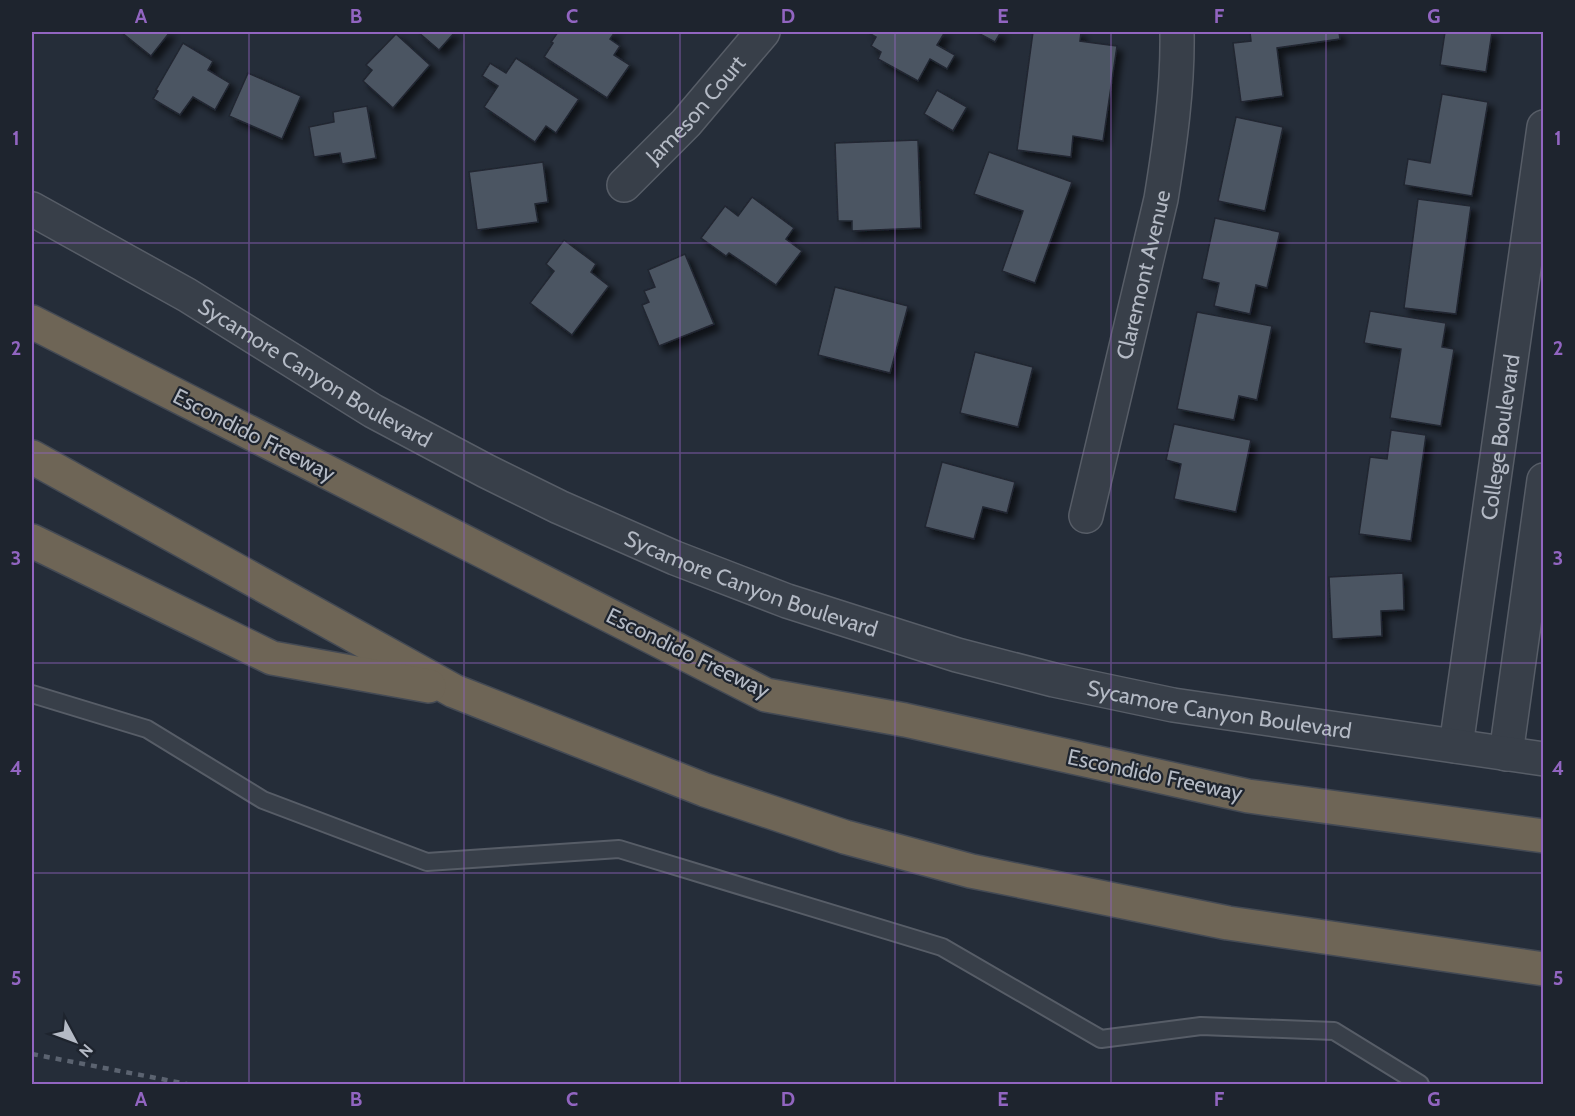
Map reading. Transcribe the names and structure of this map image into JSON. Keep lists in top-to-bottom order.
{
  "streets": {
    "highway": ["Escondido Freeway"],
    "street": [
      "Jameson Court",
      "Claremont Avenue",
      "Sycamore Canyon Boulevard",
      "College Boulevard"
    ]
  },
  "crossings": [
    ["Sycamore Canyon Boulevard", "College Boulevard"]
  ],
  "north": "bottom right",
  "grid": {
    "columns": [
      "A",
      "B",
      "C",
      "D",
      "E",
      "F",
      "G"
    ],
    "rows": [
      "1",
      "2",
      "3",
      "4",
      "5"
    ]
  }
}
